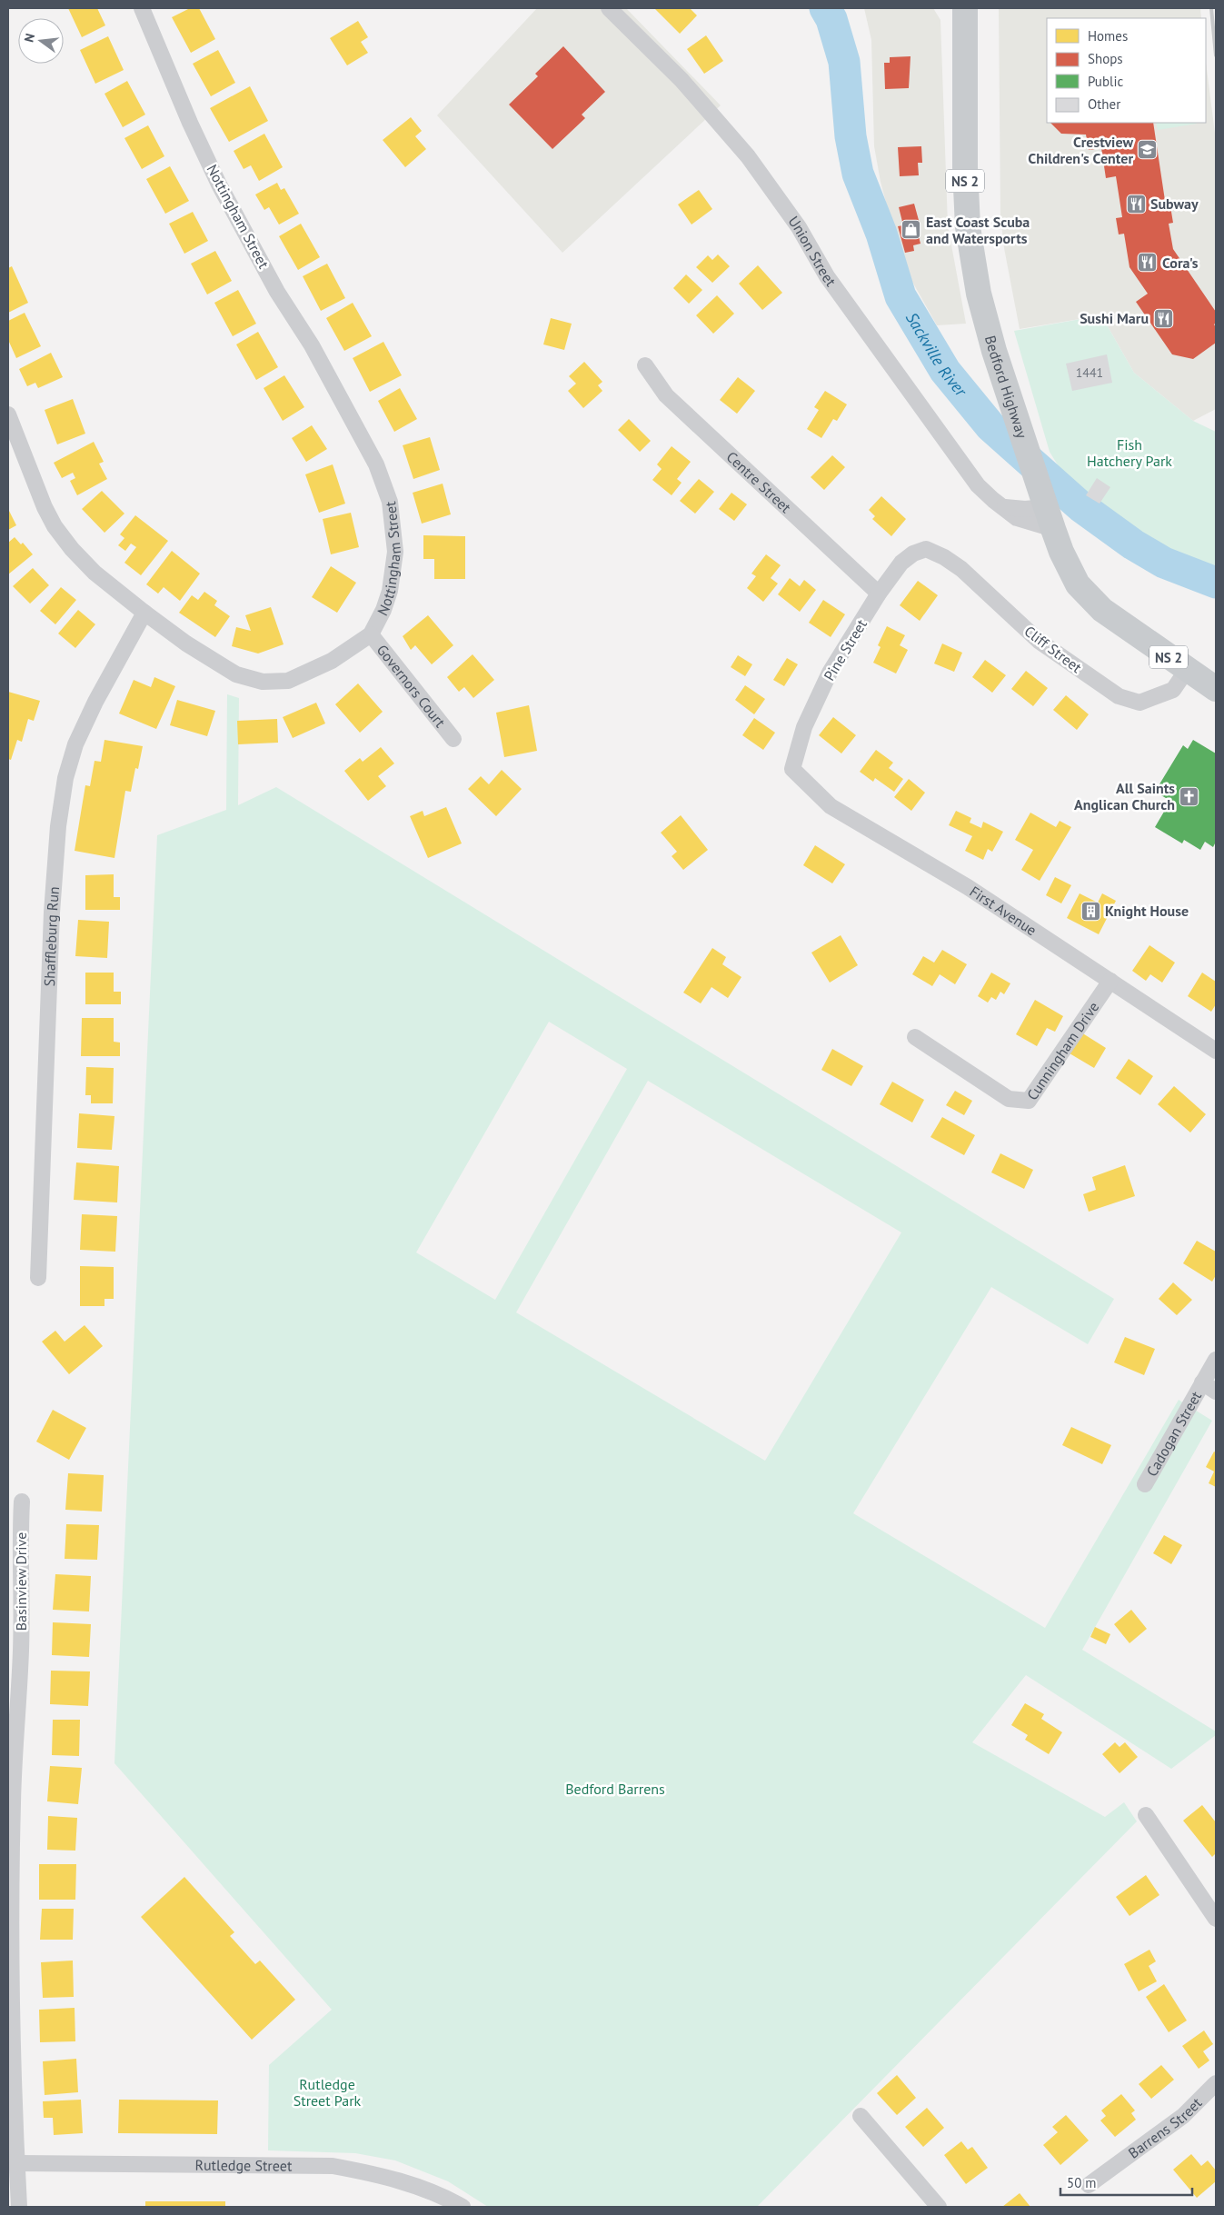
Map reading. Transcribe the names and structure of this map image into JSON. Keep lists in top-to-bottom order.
{
  "streets": {
    "main road": ["NS 2", "Bedford Highway"],
    "street": [
      "Nottingham Street",
      "Union Street",
      "Centre Street",
      "Cliff Street",
      "Pine Street",
      "Governors Court",
      "First Avenue",
      "Shaffleburg Run",
      "Cunningham Drive",
      "Cadogan Street",
      "Basinview Drive",
      "Barrens Street",
      "Rutledge Street"
    ]
  },
  "crossings": [
    ["Nottingham Street", "Governors Court"],
    ["Nottingham Street", "Shaffleburg Run"],
    ["Union Street", "Bedford Highway"],
    ["Bedford Highway", "Cliff Street"],
    ["Centre Street", "Pine Street"],
    ["Cliff Street", "Pine Street"],
    ["Pine Street", "First Avenue"],
    ["First Avenue", "Cunningham Drive"],
    ["Basinview Drive", "Rutledge Street"]
  ],
  "water": ["Sackville River"],
  "parks": ["Fish Hatchery Park", "Bedford Barrens", "Rutledge Street Park"],
  "places": {
    "school or university": ["Crestview Children's Center"],
    "restaurant": ["Subway", "Cora's", "Sushi Maru"],
    "shop": ["East Coast Scuba and Watersports"],
    "church": ["All Saints Anglican Church"],
    "building": ["Knight House"]
  },
  "house_numbers": ["1441"],
  "legend": [
    "Homes",
    "Shops",
    "Public",
    "Other"
  ],
  "scale_bar": "50 m",
  "north": "left"
}
